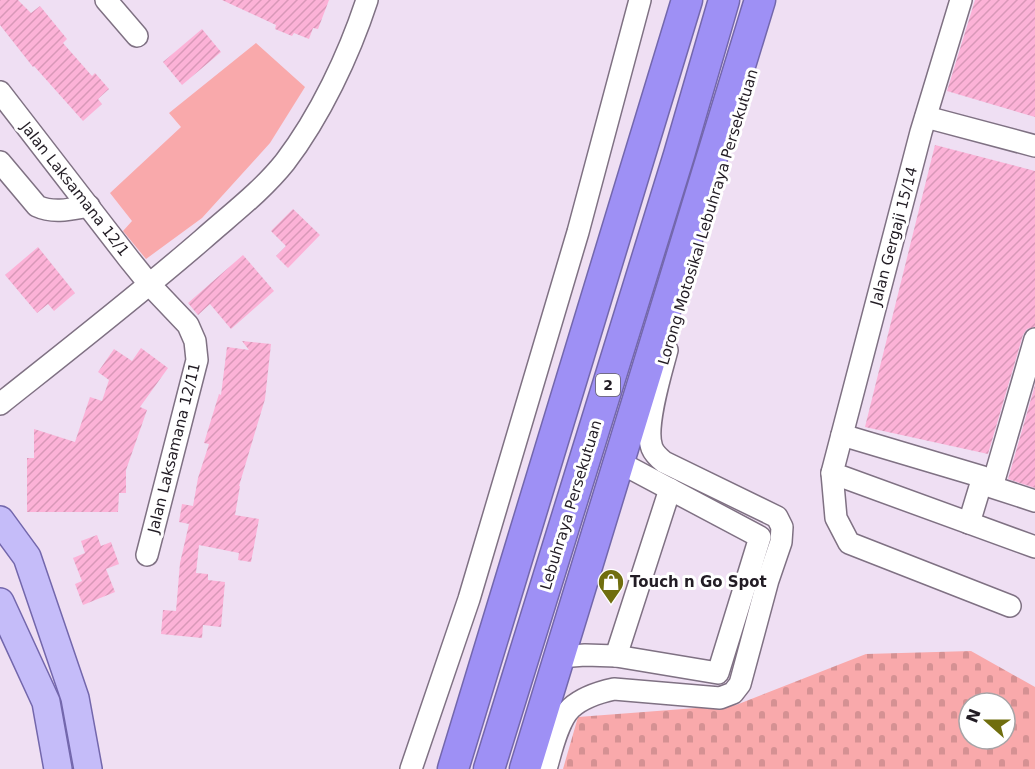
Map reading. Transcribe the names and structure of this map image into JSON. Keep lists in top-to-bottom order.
{
  "streets": {
    "highway": ["2", "Lebuhraya Persekutuan"],
    "street": [
      "Jalan Laksamana 12/1",
      "Lorong Motosikal Lebuhraya Persekutuan",
      "Jalan Gergaji 15/14",
      "Jalan Laksamana 12/11"
    ]
  },
  "crossings": [
    ["Jalan Laksamana 12/1", "Jalan Laksamana 12/11"]
  ],
  "places": {
    "shop": ["Touch n Go Spot"]
  },
  "north": "left"
}
